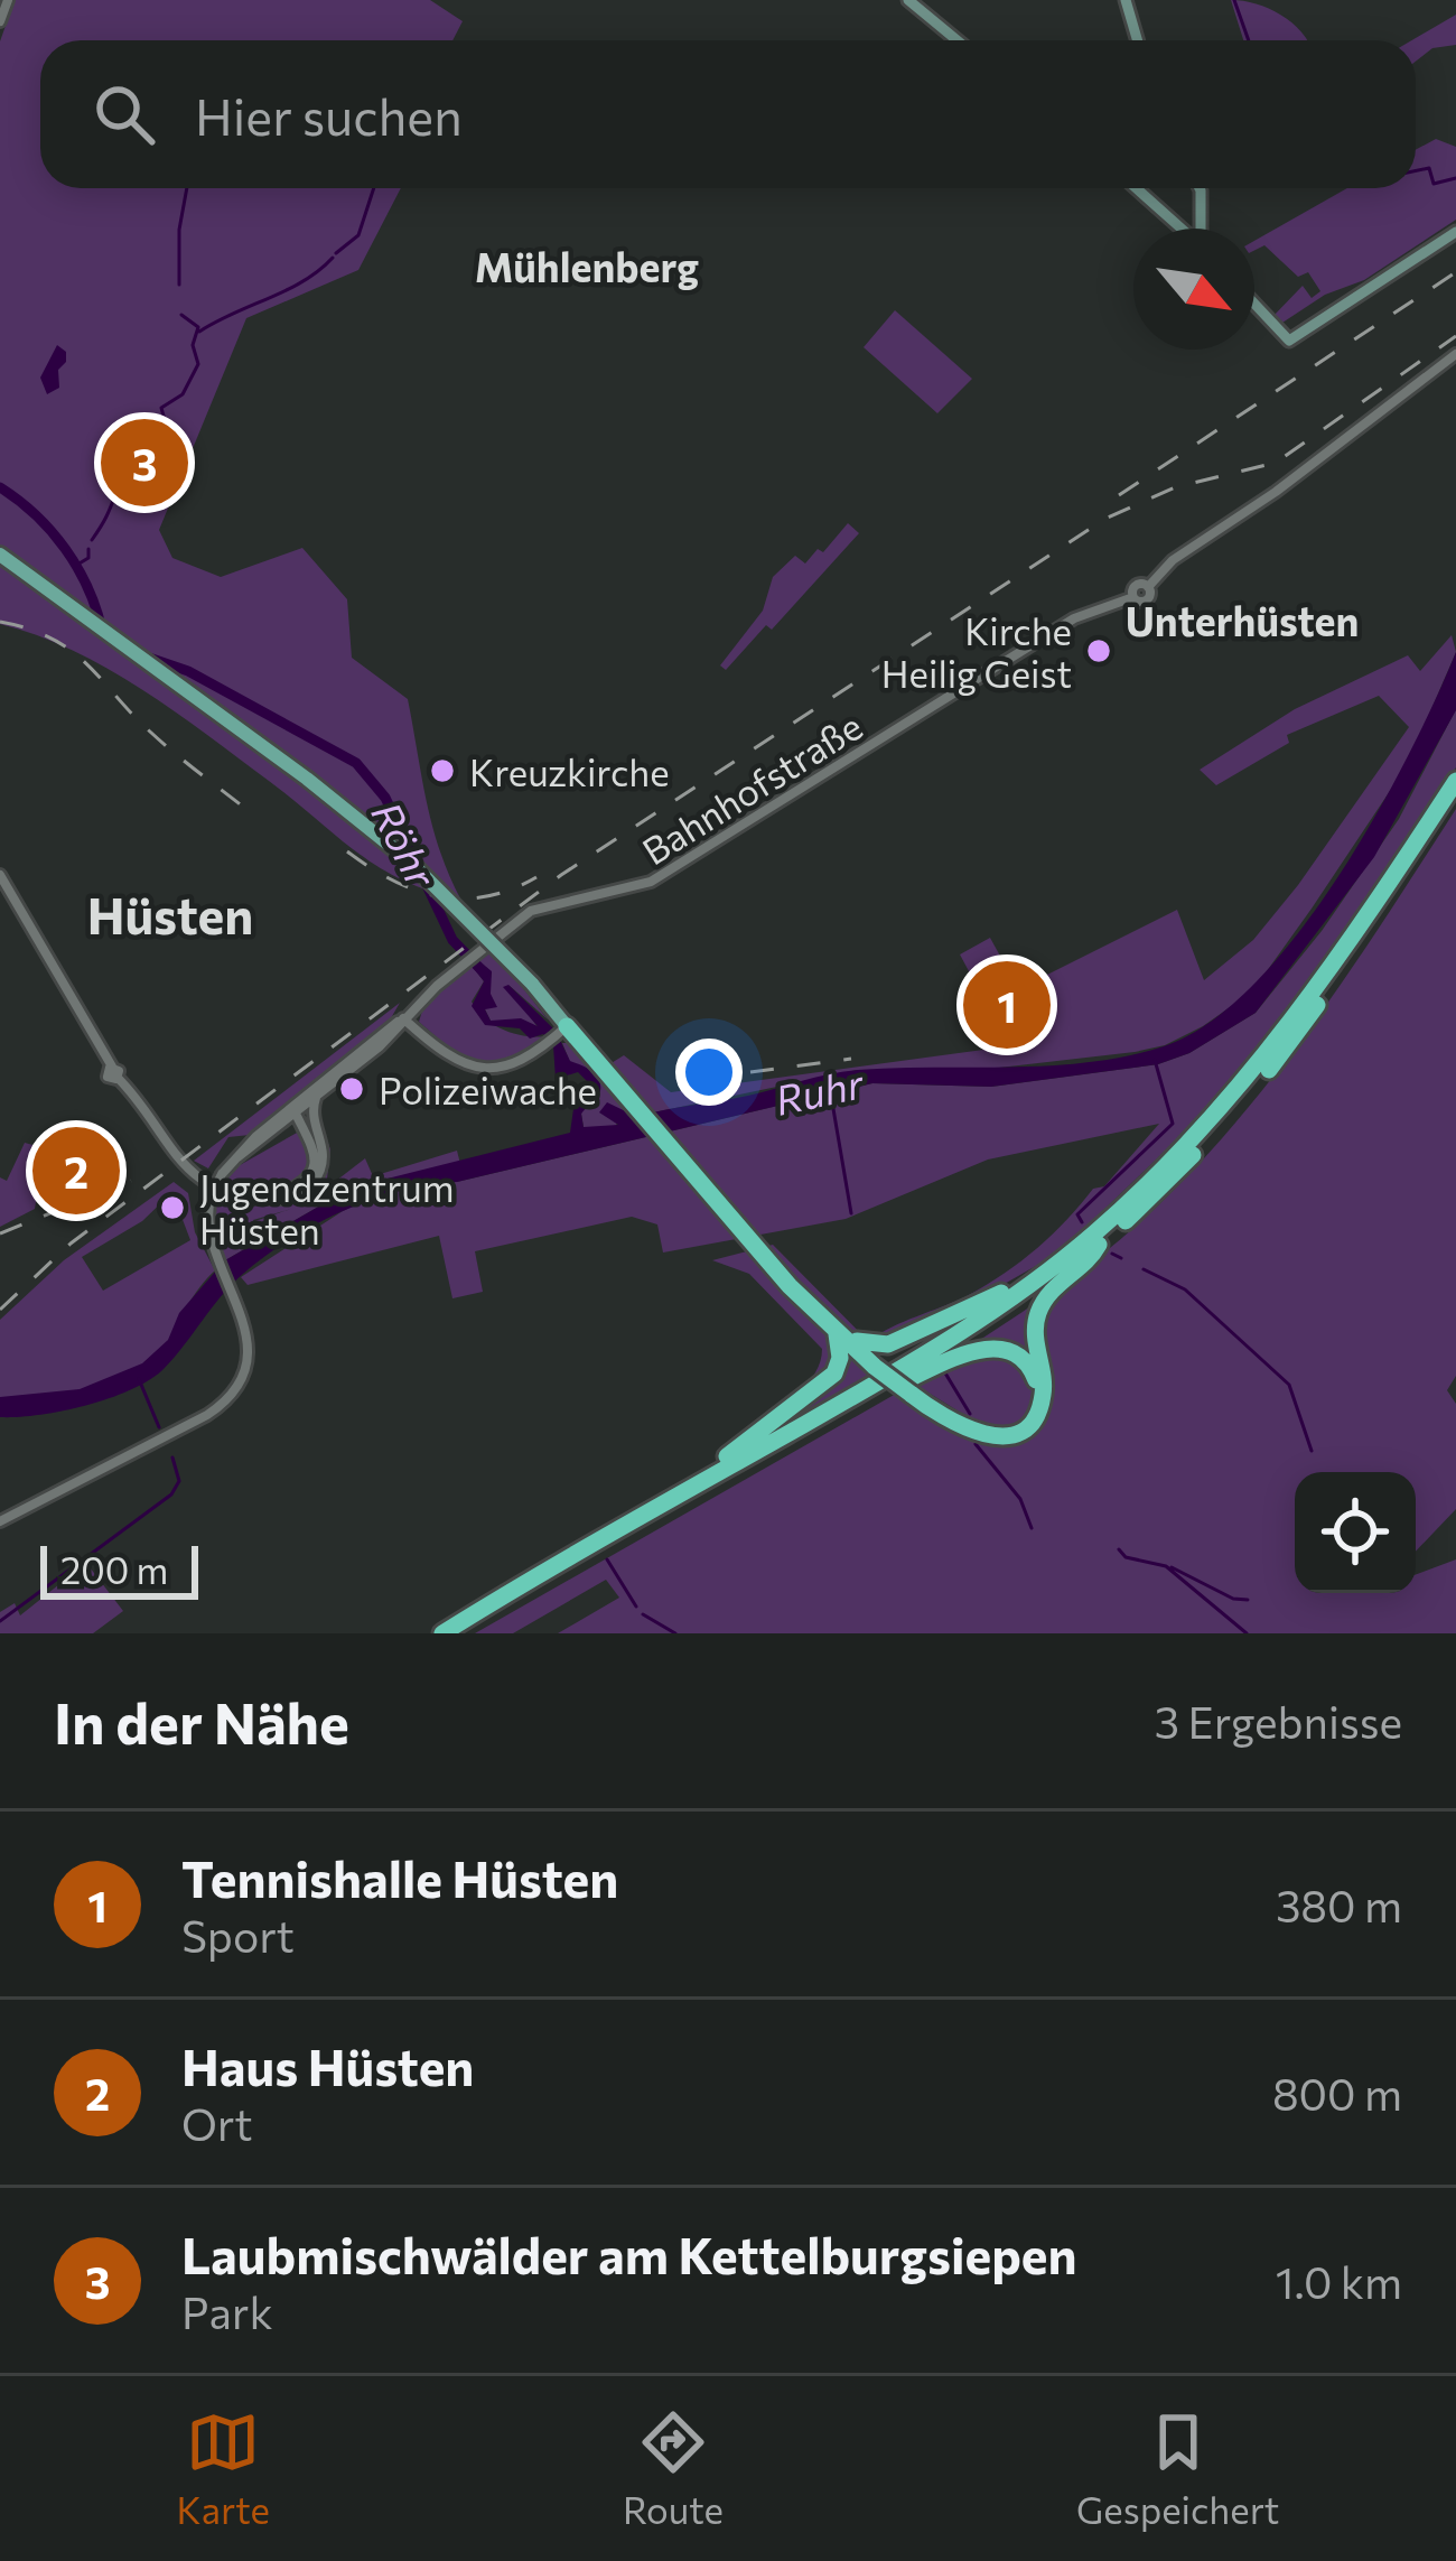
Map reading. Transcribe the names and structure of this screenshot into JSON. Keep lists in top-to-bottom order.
{
  "streets": {
    "street": ["Bahnhofstraße"]
  },
  "districts": ["Mühlenberg", "Unterhüsten", "Hüsten"],
  "water": ["Röhr", "Ruhr"],
  "places": [
    "Kirche Heilig Geist",
    "Kreuzkirche",
    "Polizeiwache",
    "Jugendzentrum Hüsten"
  ],
  "scale_bar": "200 m",
  "north": "bottom right",
  "page": {
    "search": "Hier suchen",
    "pins": ["3", "1", "2"],
    "scale": "200 m",
    "heading": ["In der Nähe", "3 Ergebnisse"],
    "list": [
      {
        "mark": "1",
        "name": "Tennishalle Hüsten",
        "note": "Sport",
        "value": "380 m"
      },
      {
        "mark": "2",
        "name": "Haus Hüsten",
        "note": "Ort",
        "value": "800 m"
      },
      {
        "mark": "3",
        "name": "Laubmischwälder am Kettelburgsiepen",
        "note": "Park",
        "value": "1.0 km"
      }
    ],
    "nav": ["Karte", "Route", "Gespeichert"]
  }
}
